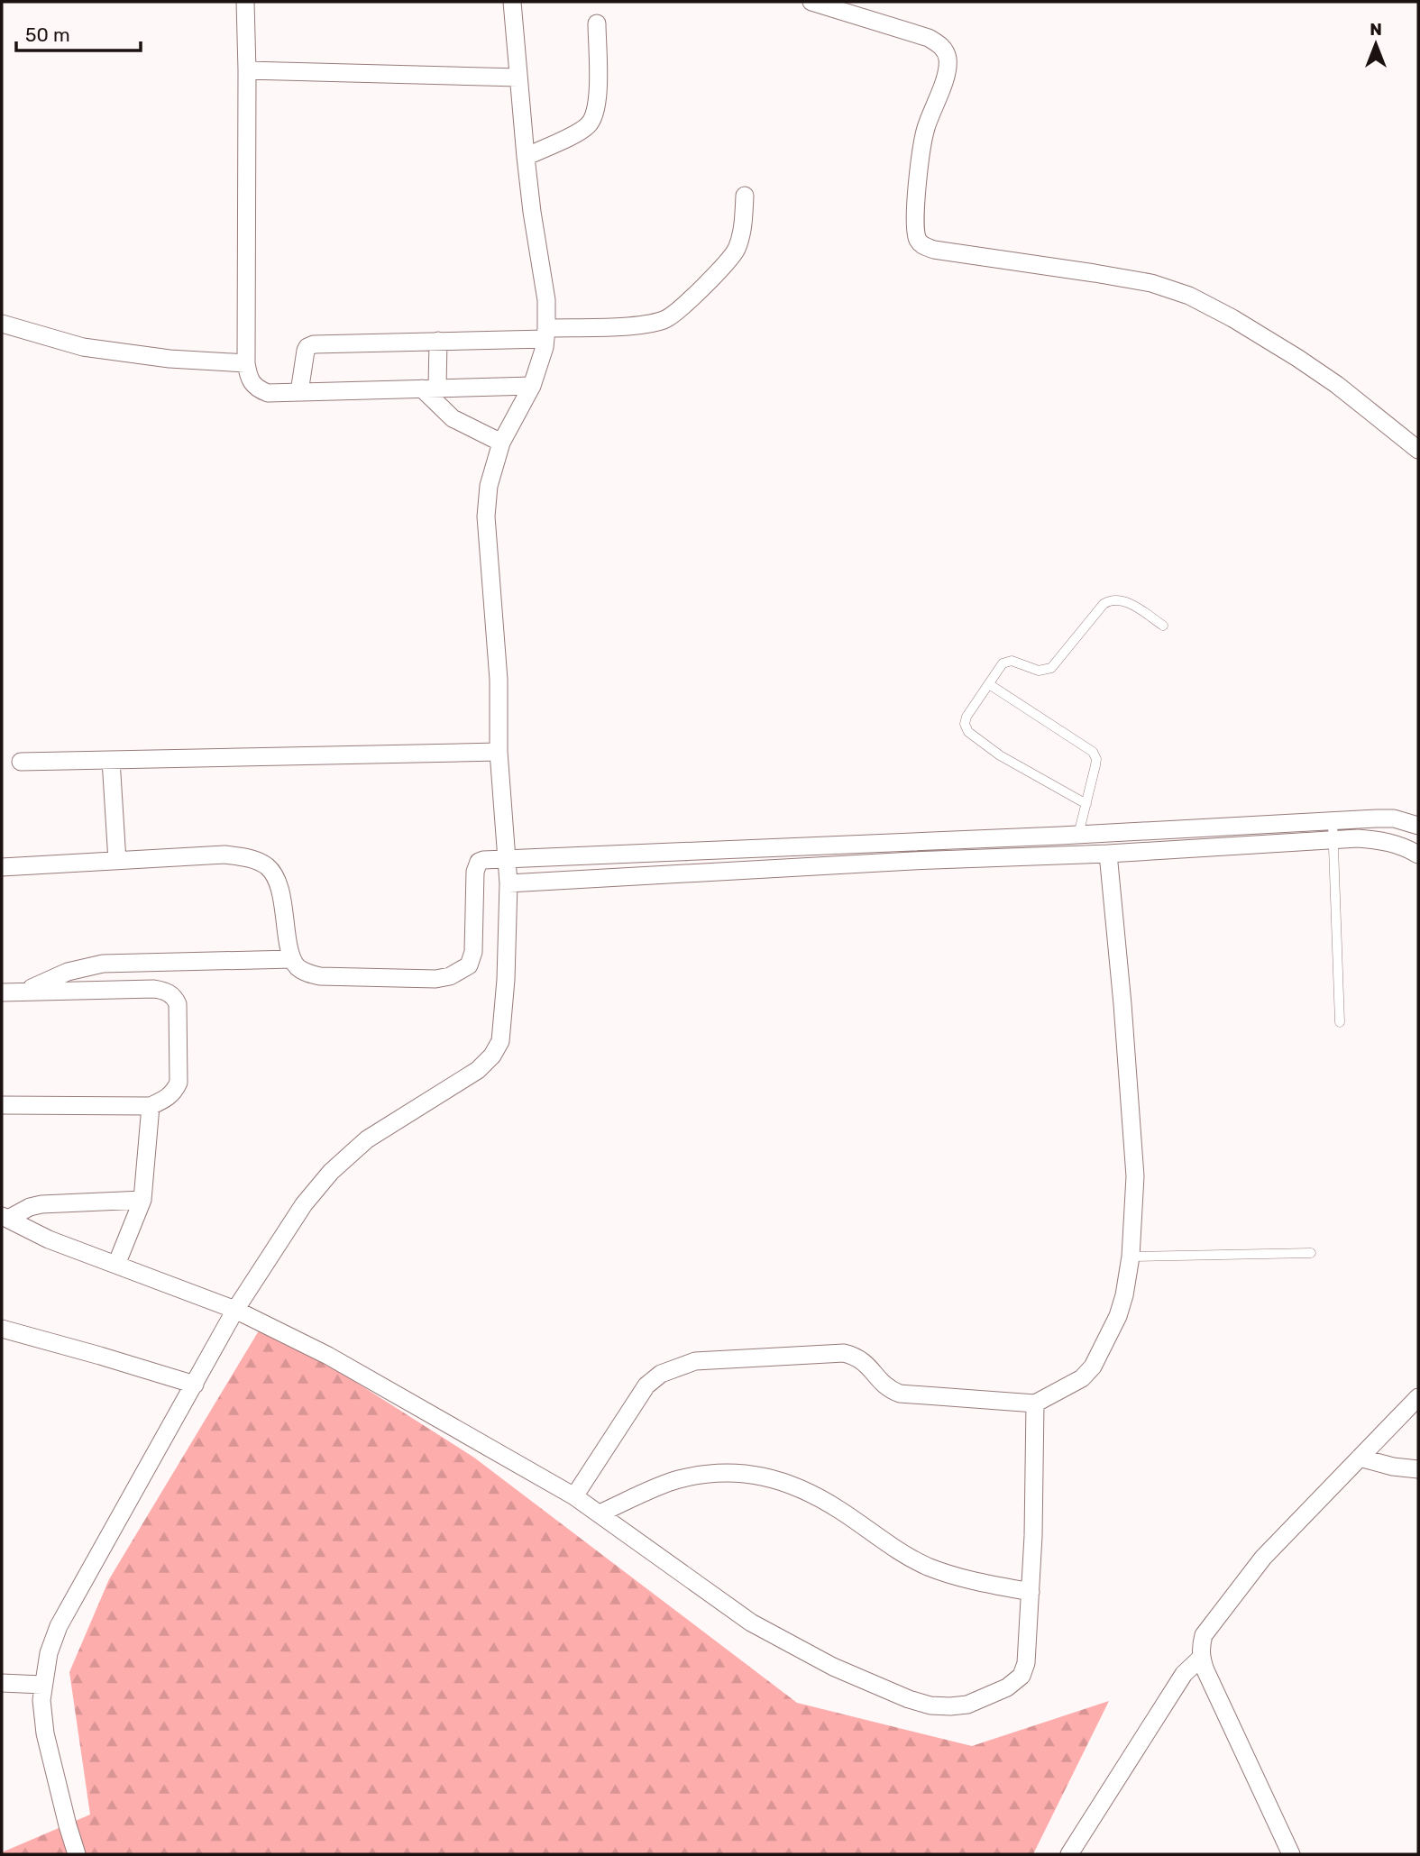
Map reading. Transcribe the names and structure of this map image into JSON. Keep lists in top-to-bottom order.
{
  "scale_bar": "50 m",
  "north": "top"
}
